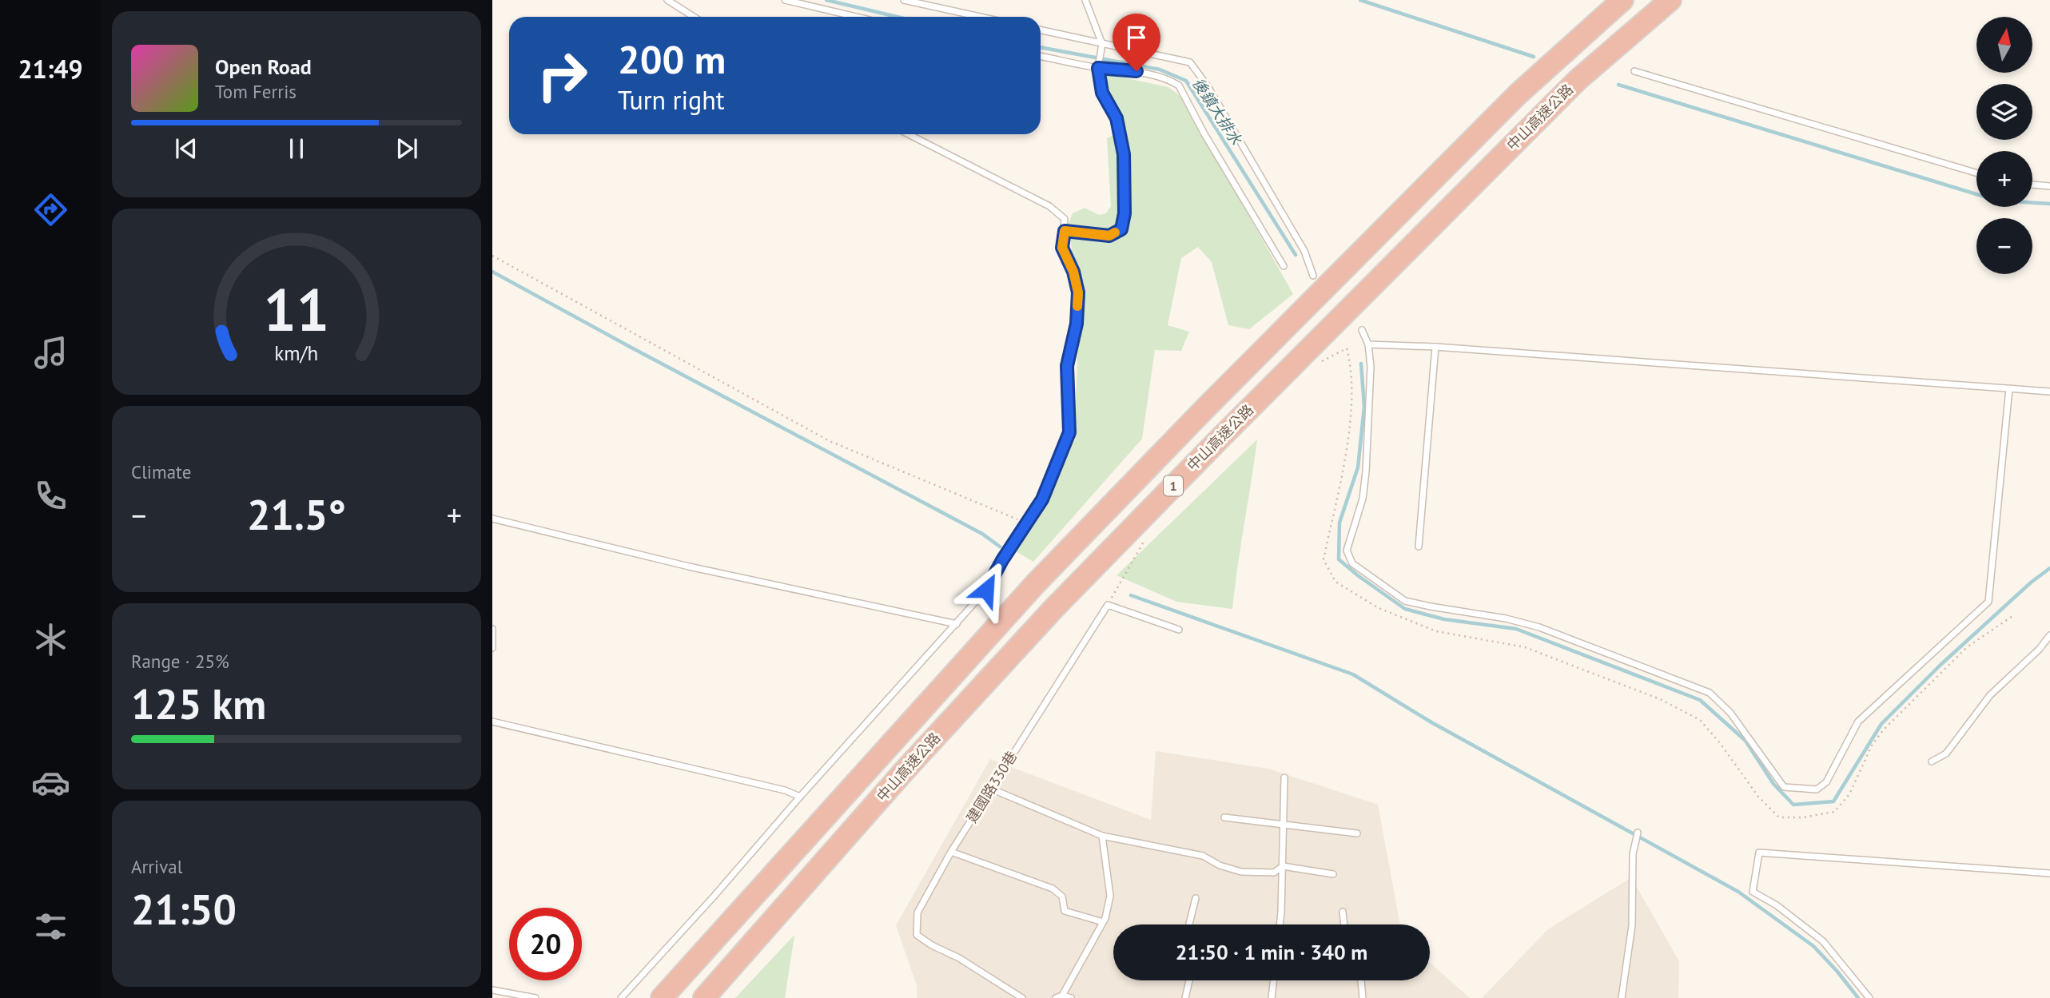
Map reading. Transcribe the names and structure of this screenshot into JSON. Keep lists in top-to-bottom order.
{
  "streets": {
    "highway": ["中山高速公路", "1"],
    "lane": ["建國路330巷"]
  },
  "water": ["後鎮大排水"],
  "north": "top",
  "page": {
    "tabs": "21:49",
    "map_buttons": ["+", "−"],
    "turn": ["200 m", "Turn right"],
    "song": ["Open Road", "Tom Ferris"],
    "tile": [
      "Climate",
      ["Range · 25%", "125 km"],
      ["Arrival", "21:50"]
    ],
    "heat": ["−", "21.5°", "+"],
    "limit": "20",
    "trip": "21:50 · 1 min · 340 m",
    "gauge": ["11", "km/h"]
  }
}
